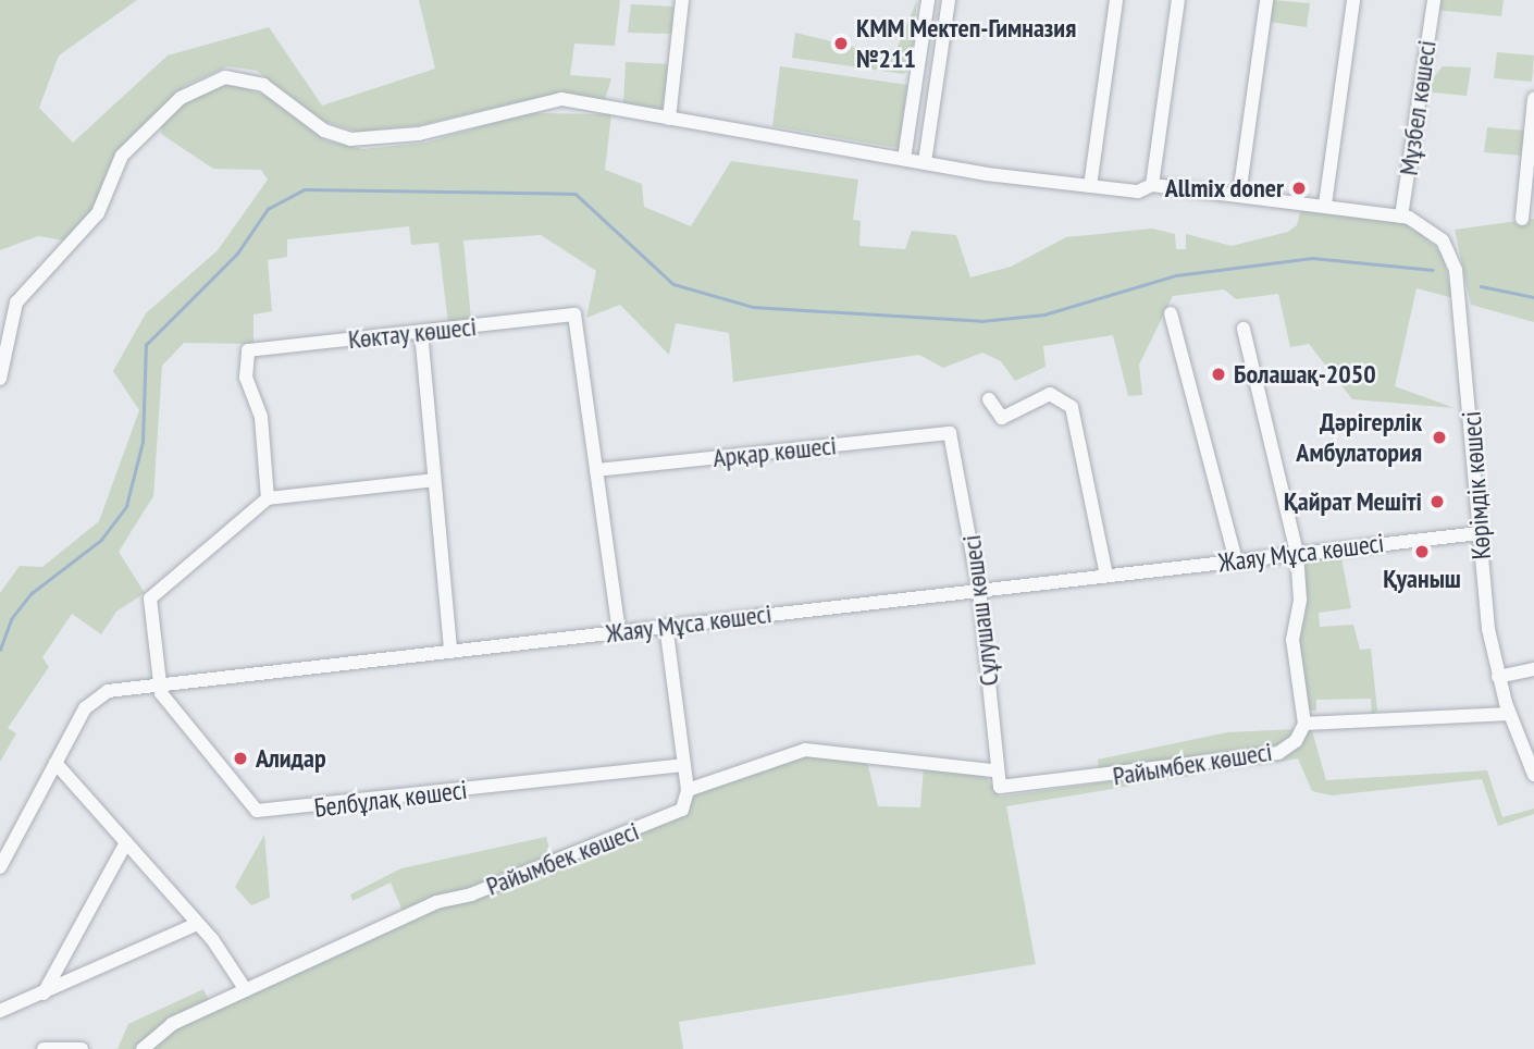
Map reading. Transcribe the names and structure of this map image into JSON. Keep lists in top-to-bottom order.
{
  "streets": {
    "street": [
      "Мұзбел көшесі",
      "Көктау көшесі",
      "Арқар көшесі",
      "Көрімдік көшесі",
      "Жаяу Мұса көшесі",
      "Сұлушаш көшесі",
      "Райымбек көшесі",
      "Белбұлақ көшесі"
    ]
  },
  "crossings": [
    ["Мұзбел көшесі", "Көрімдік көшесі"],
    ["Көктау көшесі", "Арқар көшесі"],
    ["Арқар көшесі", "Сұлушаш көшесі"],
    ["Көрімдік көшесі", "Жаяу Мұса көшесі"],
    ["Көрімдік көшесі", "Райымбек көшесі"],
    ["Жаяу Мұса көшесі", "Сұлушаш көшесі"],
    ["Жаяу Мұса көшесі", "Белбұлақ көшесі"],
    ["Сұлушаш көшесі", "Райымбек көшесі"]
  ],
  "places": [
    "КММ Мектеп-Гимназия №211",
    "Allmix doner",
    "Болашақ-2050",
    "Дәрігерлік Амбулатория",
    "Қайрат Мешіті",
    "Қуаныш",
    "Алидар"
  ]
}
